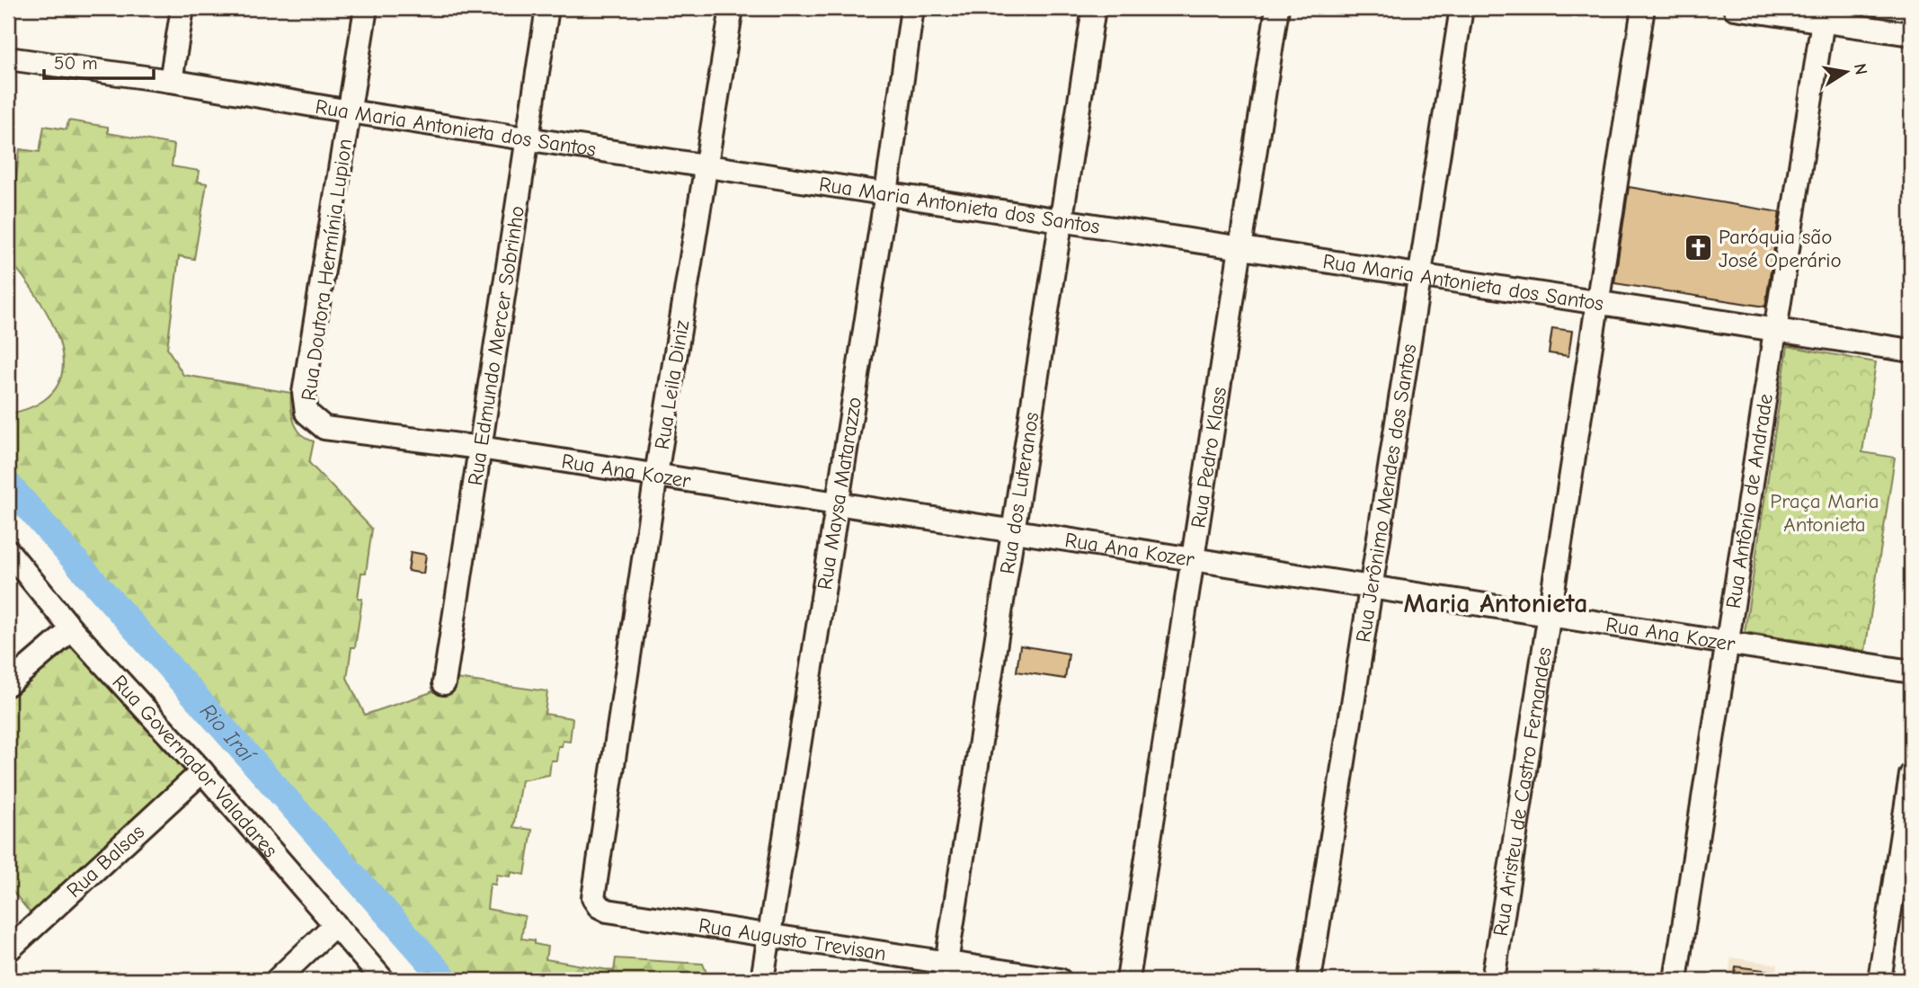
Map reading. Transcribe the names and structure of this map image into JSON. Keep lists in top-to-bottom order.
{
  "streets": {
    "street": [
      "Rua Maria Antonieta dos Santos",
      "Rua Doutora Hermínia Lupion",
      "Rua Edmundo Mercer Sobrinho",
      "Rua Leila Diniz",
      "Rua Pedro Klass",
      "Rua Ana Kozer",
      "Rua Maysa Matarazzo",
      "Rua dos Luteranos",
      "Rua Jerônimo Mendes dos Santos",
      "Rua Antônio de Andrade",
      "Rua Governador Valadares",
      "Rua Aristeu de Castro Fernandes",
      "Rua Balsas",
      "Rua Augusto Trevisan"
    ]
  },
  "crossings": [
    ["Rua Maria Antonieta dos Santos", "Rua Doutora Hermínia Lupion"],
    ["Rua Maria Antonieta dos Santos", "Rua Edmundo Mercer Sobrinho"],
    ["Rua Maria Antonieta dos Santos", "Rua Leila Diniz"],
    ["Rua Maria Antonieta dos Santos", "Rua Pedro Klass"],
    ["Rua Maria Antonieta dos Santos", "Rua Maysa Matarazzo"],
    ["Rua Maria Antonieta dos Santos", "Rua dos Luteranos"],
    ["Rua Maria Antonieta dos Santos", "Rua Jerônimo Mendes dos Santos"],
    ["Rua Maria Antonieta dos Santos", "Rua Antônio de Andrade"],
    ["Rua Maria Antonieta dos Santos", "Rua Aristeu de Castro Fernandes"],
    ["Rua Doutora Hermínia Lupion", "Rua Ana Kozer"],
    ["Rua Edmundo Mercer Sobrinho", "Rua Ana Kozer"],
    ["Rua Leila Diniz", "Rua Ana Kozer"],
    ["Rua Leila Diniz", "Rua Augusto Trevisan"],
    ["Rua Pedro Klass", "Rua Ana Kozer"],
    ["Rua Ana Kozer", "Rua Maysa Matarazzo"],
    ["Rua Ana Kozer", "Rua dos Luteranos"],
    ["Rua Ana Kozer", "Rua Jerônimo Mendes dos Santos"],
    ["Rua Ana Kozer", "Rua Antônio de Andrade"],
    ["Rua Ana Kozer", "Rua Aristeu de Castro Fernandes"],
    ["Rua Maysa Matarazzo", "Rua Augusto Trevisan"],
    ["Rua dos Luteranos", "Rua Augusto Trevisan"],
    ["Rua Governador Valadares", "Rua Balsas"]
  ],
  "districts": ["Maria Antonieta"],
  "water": ["Rio Iraí"],
  "parks": ["Praça Maria Antonieta"],
  "places": {
    "church": ["Paróquia são José Operário"]
  },
  "scale_bar": "50 m",
  "north": "right"
}
